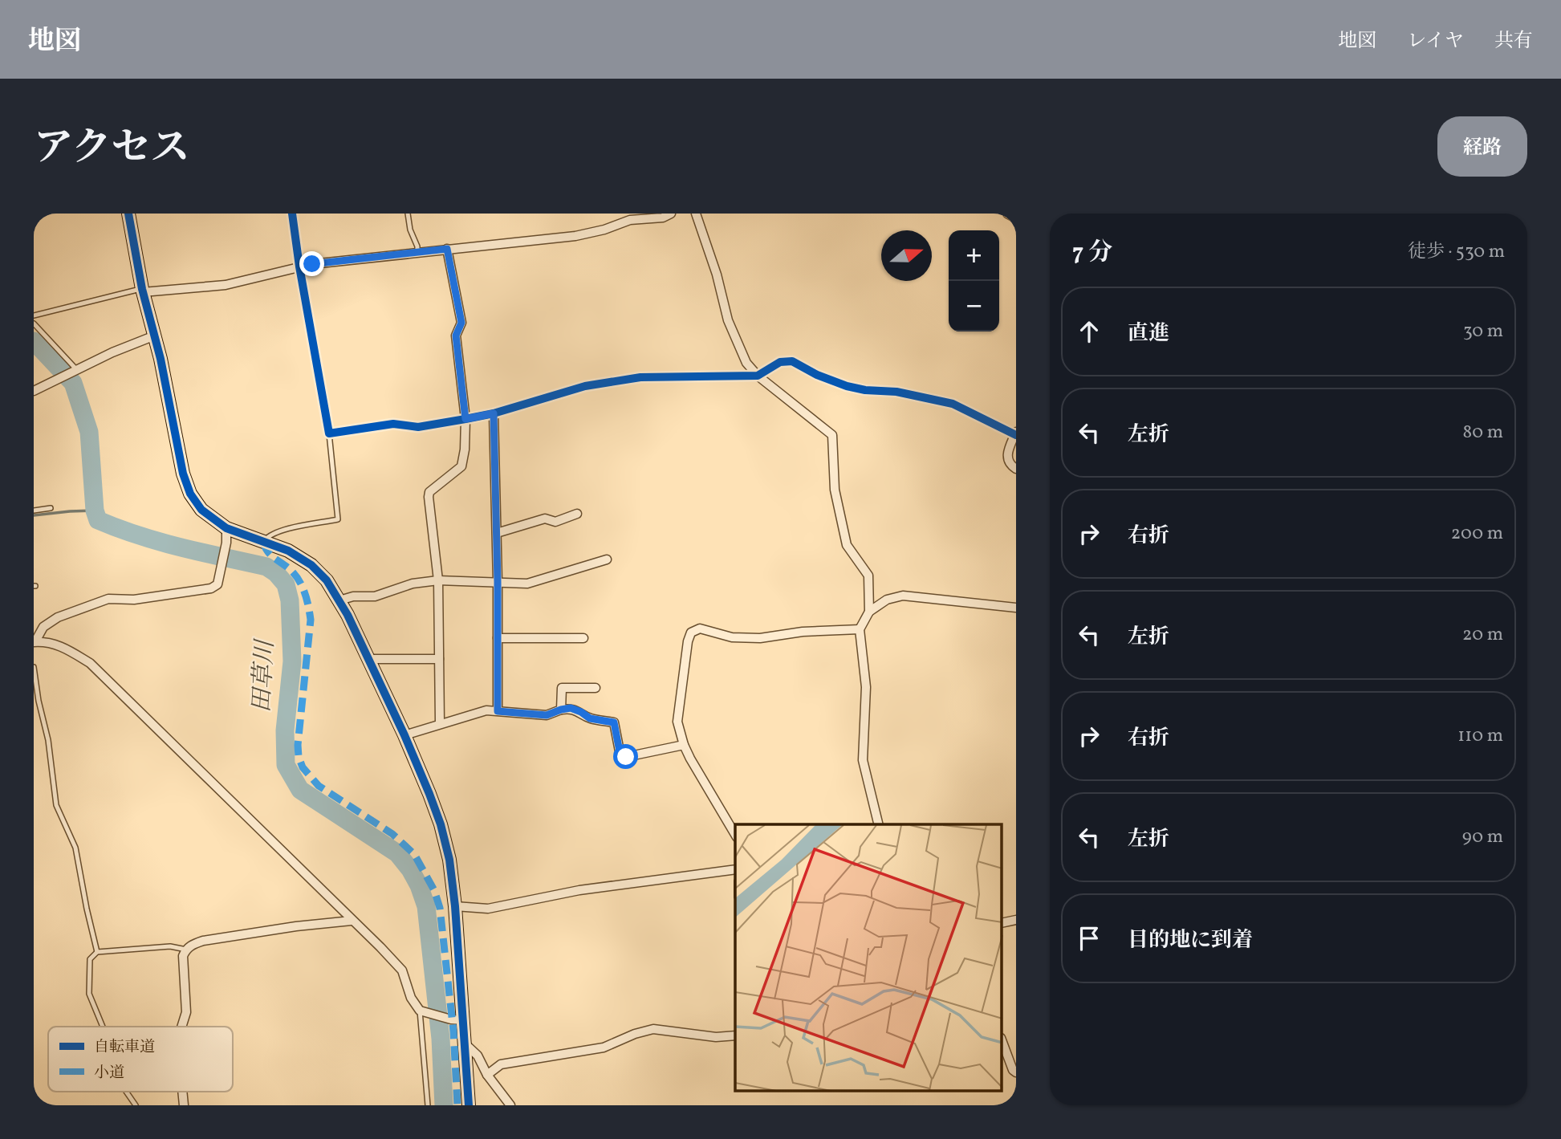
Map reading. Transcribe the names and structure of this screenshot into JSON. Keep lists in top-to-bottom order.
{
  "water": ["田草川"],
  "legend": ["自転車道", "小道"],
  "north": "right",
  "page": {
    "header": "地図",
    "nav": ["地図", "レイヤ", "共有"],
    "title": "アクセス",
    "buttons": "経路",
    "heading": ["7 分", "徒歩 · 530 m"],
    "map_buttons": ["+", "−"],
    "list": [
      ["直進", "30 m"],
      ["左折", "80 m"],
      ["右折", "200 m"],
      ["左折", "20 m"],
      ["右折", "110 m"],
      ["左折", "90 m"],
      "目的地に到着"
    ]
  }
}
